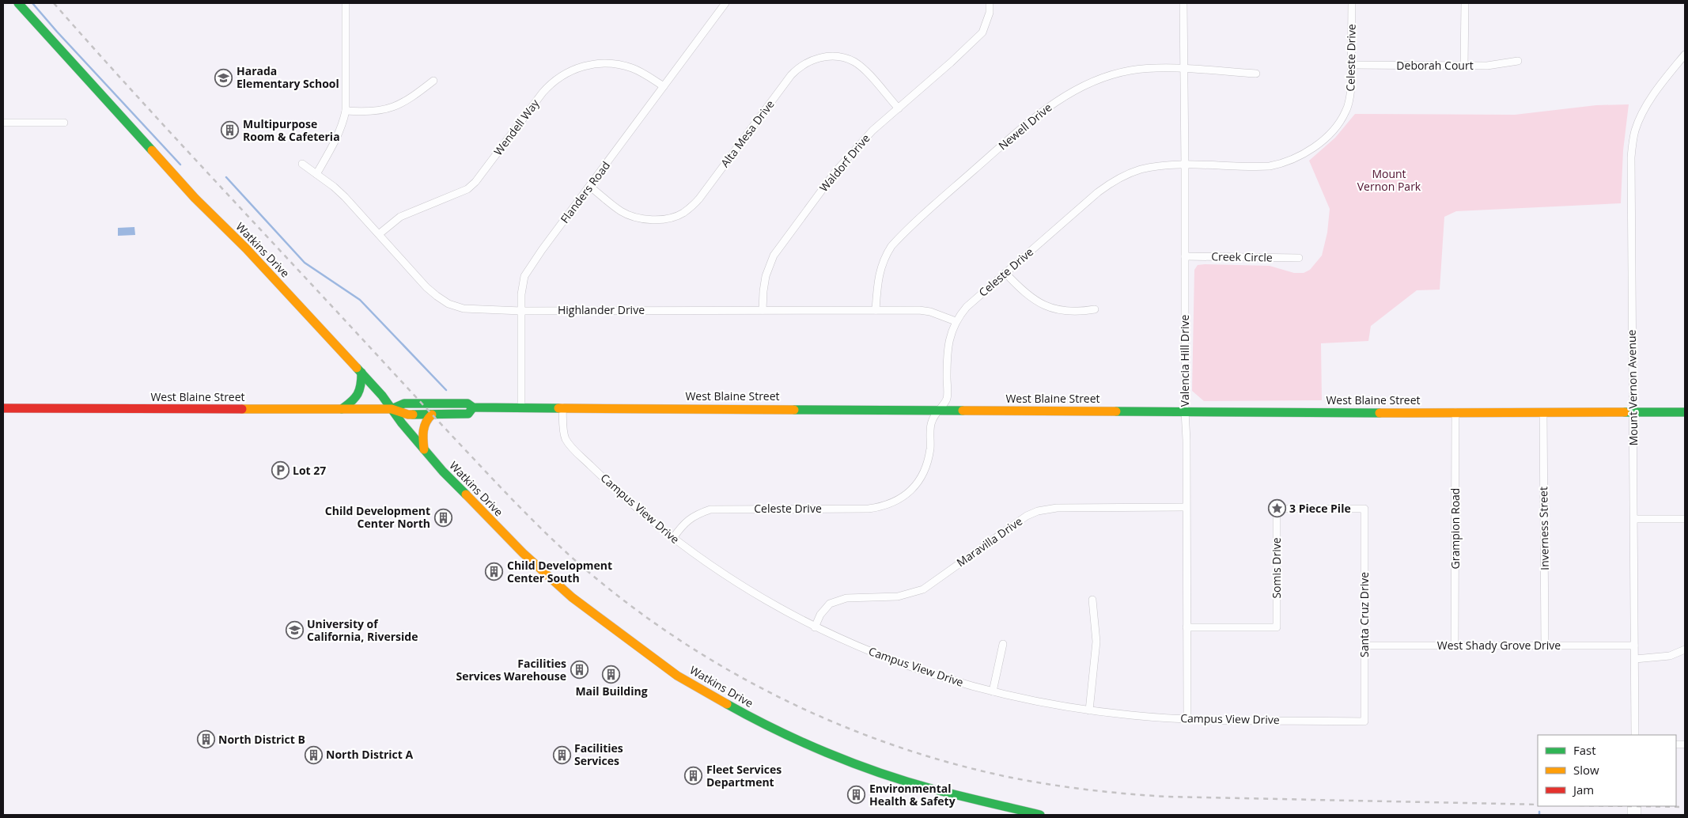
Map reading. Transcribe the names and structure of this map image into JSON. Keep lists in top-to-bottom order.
{
  "streets": {
    "street": [
      "Celeste Drive",
      "Deborah Court",
      "Newell Drive",
      "Wendell Way",
      "Alta Mesa Drive",
      "Waldorf Drive",
      "Flanders Road",
      "Watkins Drive",
      "Creek Circle",
      "Highlander Drive",
      "Valencia Hill Drive",
      "Mount Vernon Avenue",
      "West Blaine Street",
      "Campus View Drive",
      "Grampion Road",
      "Inverness Street",
      "Maravilla Drive",
      "Somis Drive",
      "Santa Cruz Drive",
      "West Shady Grove Drive"
    ]
  },
  "crossings": [
    ["Celeste Drive", "Deborah Court"],
    ["Celeste Drive", "Highlander Drive"],
    ["Celeste Drive", "Valencia Hill Drive"],
    ["Celeste Drive", "West Blaine Street"],
    ["Celeste Drive", "Campus View Drive"],
    ["Newell Drive", "Highlander Drive"],
    ["Newell Drive", "Valencia Hill Drive"],
    ["Wendell Way", "Flanders Road"],
    ["Wendell Way", "Highlander Drive"],
    ["Alta Mesa Drive", "Waldorf Drive"],
    ["Alta Mesa Drive", "Flanders Road"],
    ["Waldorf Drive", "Highlander Drive"],
    ["Flanders Road", "Highlander Drive"],
    ["Flanders Road", "West Blaine Street"],
    ["Watkins Drive", "West Blaine Street"],
    ["Creek Circle", "Valencia Hill Drive"],
    ["Valencia Hill Drive", "West Blaine Street"],
    ["Valencia Hill Drive", "Campus View Drive"],
    ["Valencia Hill Drive", "Maravilla Drive"],
    ["Valencia Hill Drive", "Somis Drive"],
    ["Mount Vernon Avenue", "West Blaine Street"],
    ["Mount Vernon Avenue", "West Shady Grove Drive"],
    ["West Blaine Street", "Campus View Drive"],
    ["West Blaine Street", "Grampion Road"],
    ["West Blaine Street", "Inverness Street"],
    ["Campus View Drive", "Maravilla Drive"],
    ["Campus View Drive", "Santa Cruz Drive"],
    ["Grampion Road", "West Shady Grove Drive"],
    ["Inverness Street", "West Shady Grove Drive"],
    ["Somis Drive", "Santa Cruz Drive"],
    ["Santa Cruz Drive", "West Shady Grove Drive"]
  ],
  "parks": ["Mount Vernon Park"],
  "places": {
    "school or university": ["Harada Elementary School", "University of California, Riverside"],
    "building": [
      "Multipurpose Room & Cafeteria",
      "Child Development Center North",
      "Child Development Center South",
      "Facilities Services Warehouse",
      "Mail Building",
      "North District B",
      "North District A",
      "Facilities Services",
      "Fleet Services Department",
      "Environmental Health & Safety"
    ],
    "parking": ["Lot 27"],
    "place": ["3 Piece Pile"]
  },
  "legend": ["Fast", "Slow", "Jam"]
}
